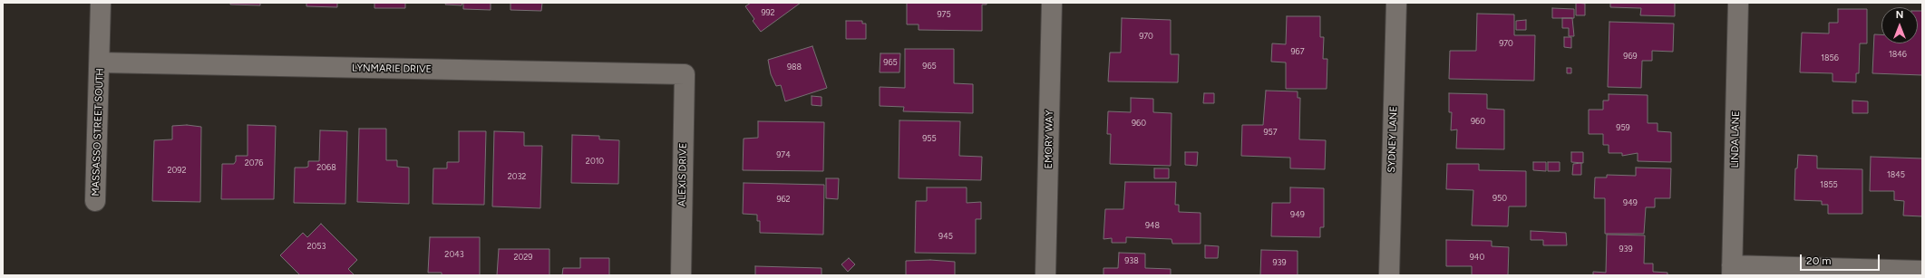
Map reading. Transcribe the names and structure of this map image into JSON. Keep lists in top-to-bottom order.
{
  "streets": {
    "street": [
      "LYNMARIE DRIVE",
      "MASSASSO STREET SOUTH",
      "EMORY WAY",
      "SYDNEY LANE",
      "LINDA LANE",
      "ALEXIS DRIVE"
    ]
  },
  "crossings": [
    ["LYNMARIE DRIVE", "MASSASSO STREET SOUTH"],
    ["LYNMARIE DRIVE", "ALEXIS DRIVE"]
  ],
  "house_numbers": [
    "992",
    "975",
    "970",
    "970",
    "967",
    "1846",
    "969",
    "1856",
    "965",
    "965",
    "988",
    "960",
    "960",
    "959",
    "957",
    "955",
    "974",
    "2010",
    "2076",
    "2068",
    "2092",
    "1845",
    "2032",
    "1855",
    "950",
    "962",
    "949",
    "949",
    "948",
    "945",
    "2053",
    "939",
    "2043",
    "2029",
    "940",
    "938",
    "939"
  ],
  "scale_bar": "20 m",
  "north": "top"
}
